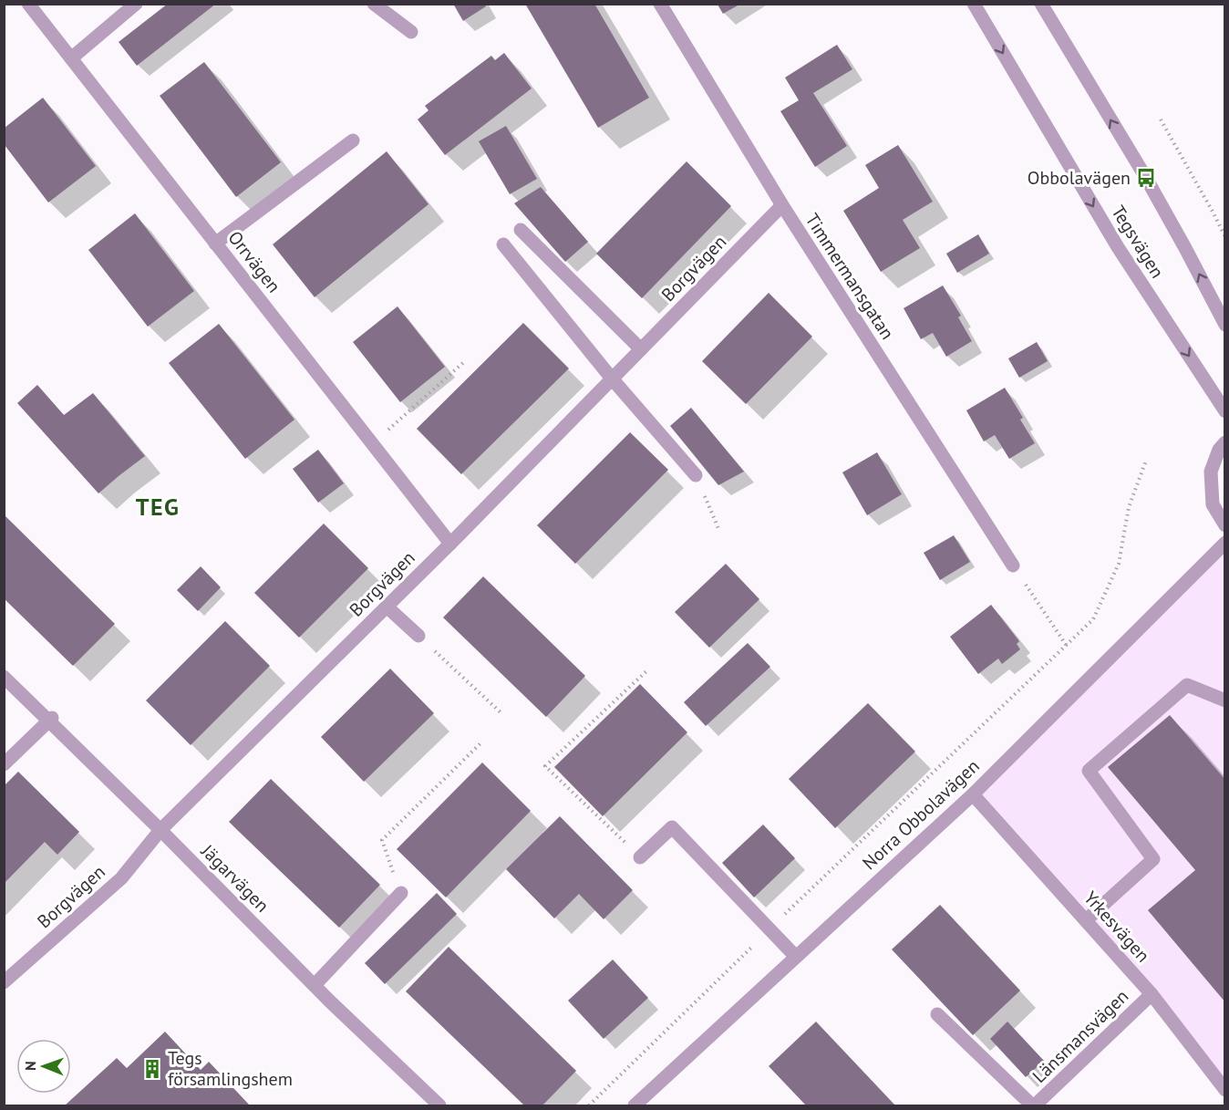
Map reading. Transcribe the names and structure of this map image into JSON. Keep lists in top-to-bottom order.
{
  "streets": {
    "street": [
      "Tegsvägen",
      "Orrvägen",
      "Borgvägen",
      "Timmermansgatan",
      "Norra Obbolavägen",
      "Jägarvägen",
      "Yrkesvägen",
      "Länsmansvägen"
    ]
  },
  "crossings": [
    ["Orrvägen", "Borgvägen"],
    ["Borgvägen", "Timmermansgatan"],
    ["Borgvägen", "Jägarvägen"],
    ["Norra Obbolavägen", "Yrkesvägen"],
    ["Yrkesvägen", "Länsmansvägen"]
  ],
  "districts": ["TEG"],
  "places": {
    "bus stop": ["Obbolavägen"],
    "building": ["Tegs församlingshem"]
  },
  "north": "left"
}
